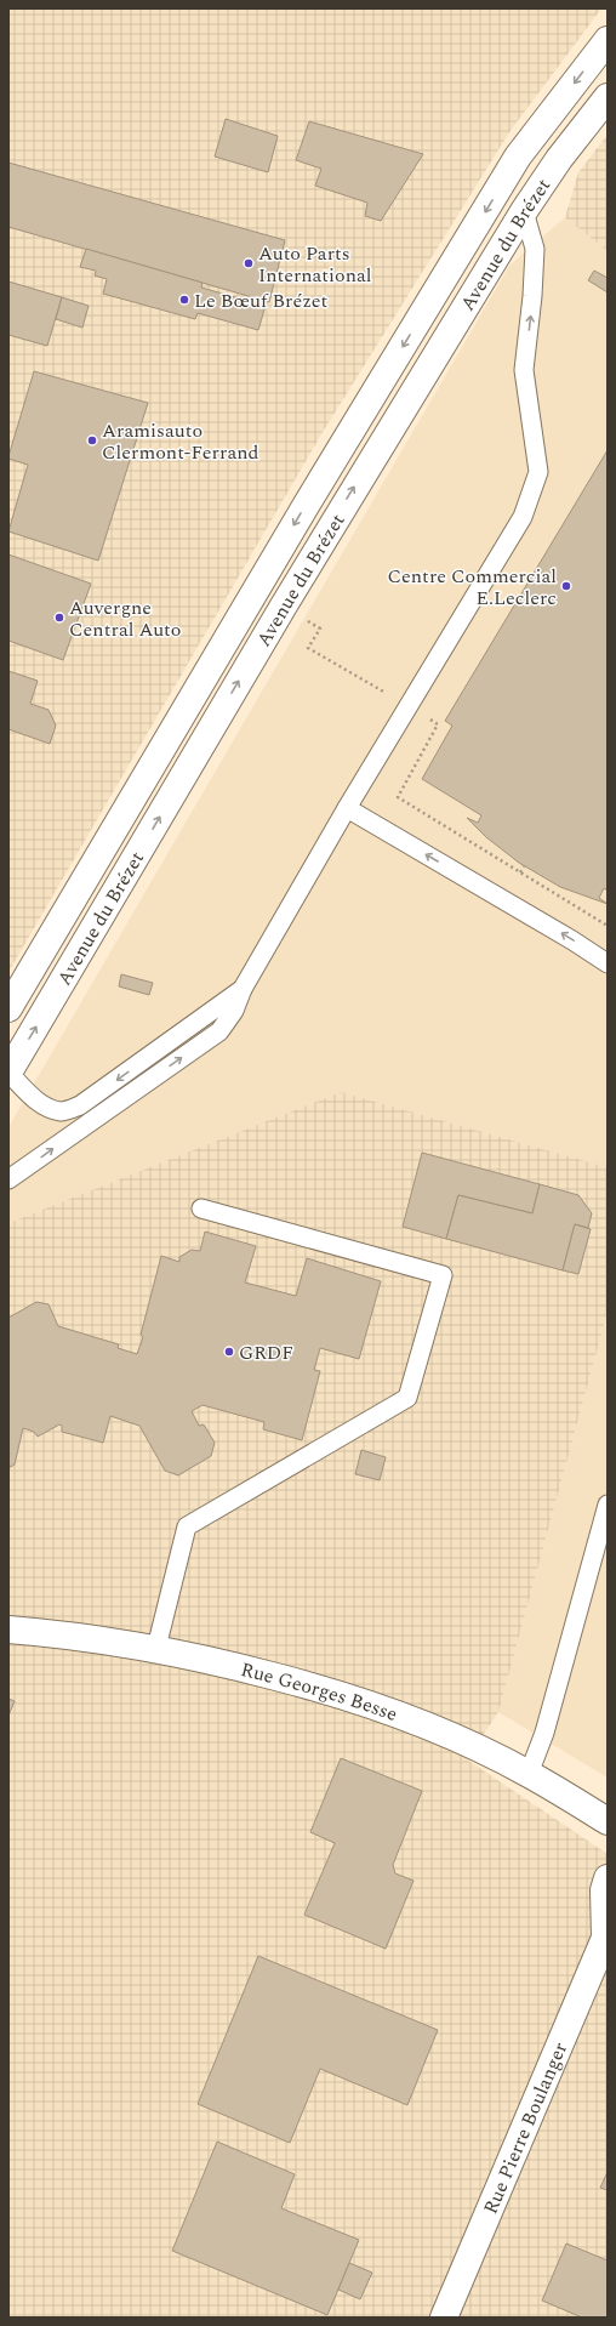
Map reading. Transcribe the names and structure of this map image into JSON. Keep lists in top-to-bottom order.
{
  "streets": {
    "street": ["Avenue du Brézet", "Rue Georges Besse", "Rue Pierre Boulanger"]
  },
  "places": [
    "Auto Parts International",
    "Le Bœuf Brézet",
    "Aramisauto Clermont-Ferrand",
    "Centre Commercial E.Leclerc",
    "Auvergne Central Auto",
    "GRDF"
  ]
}
